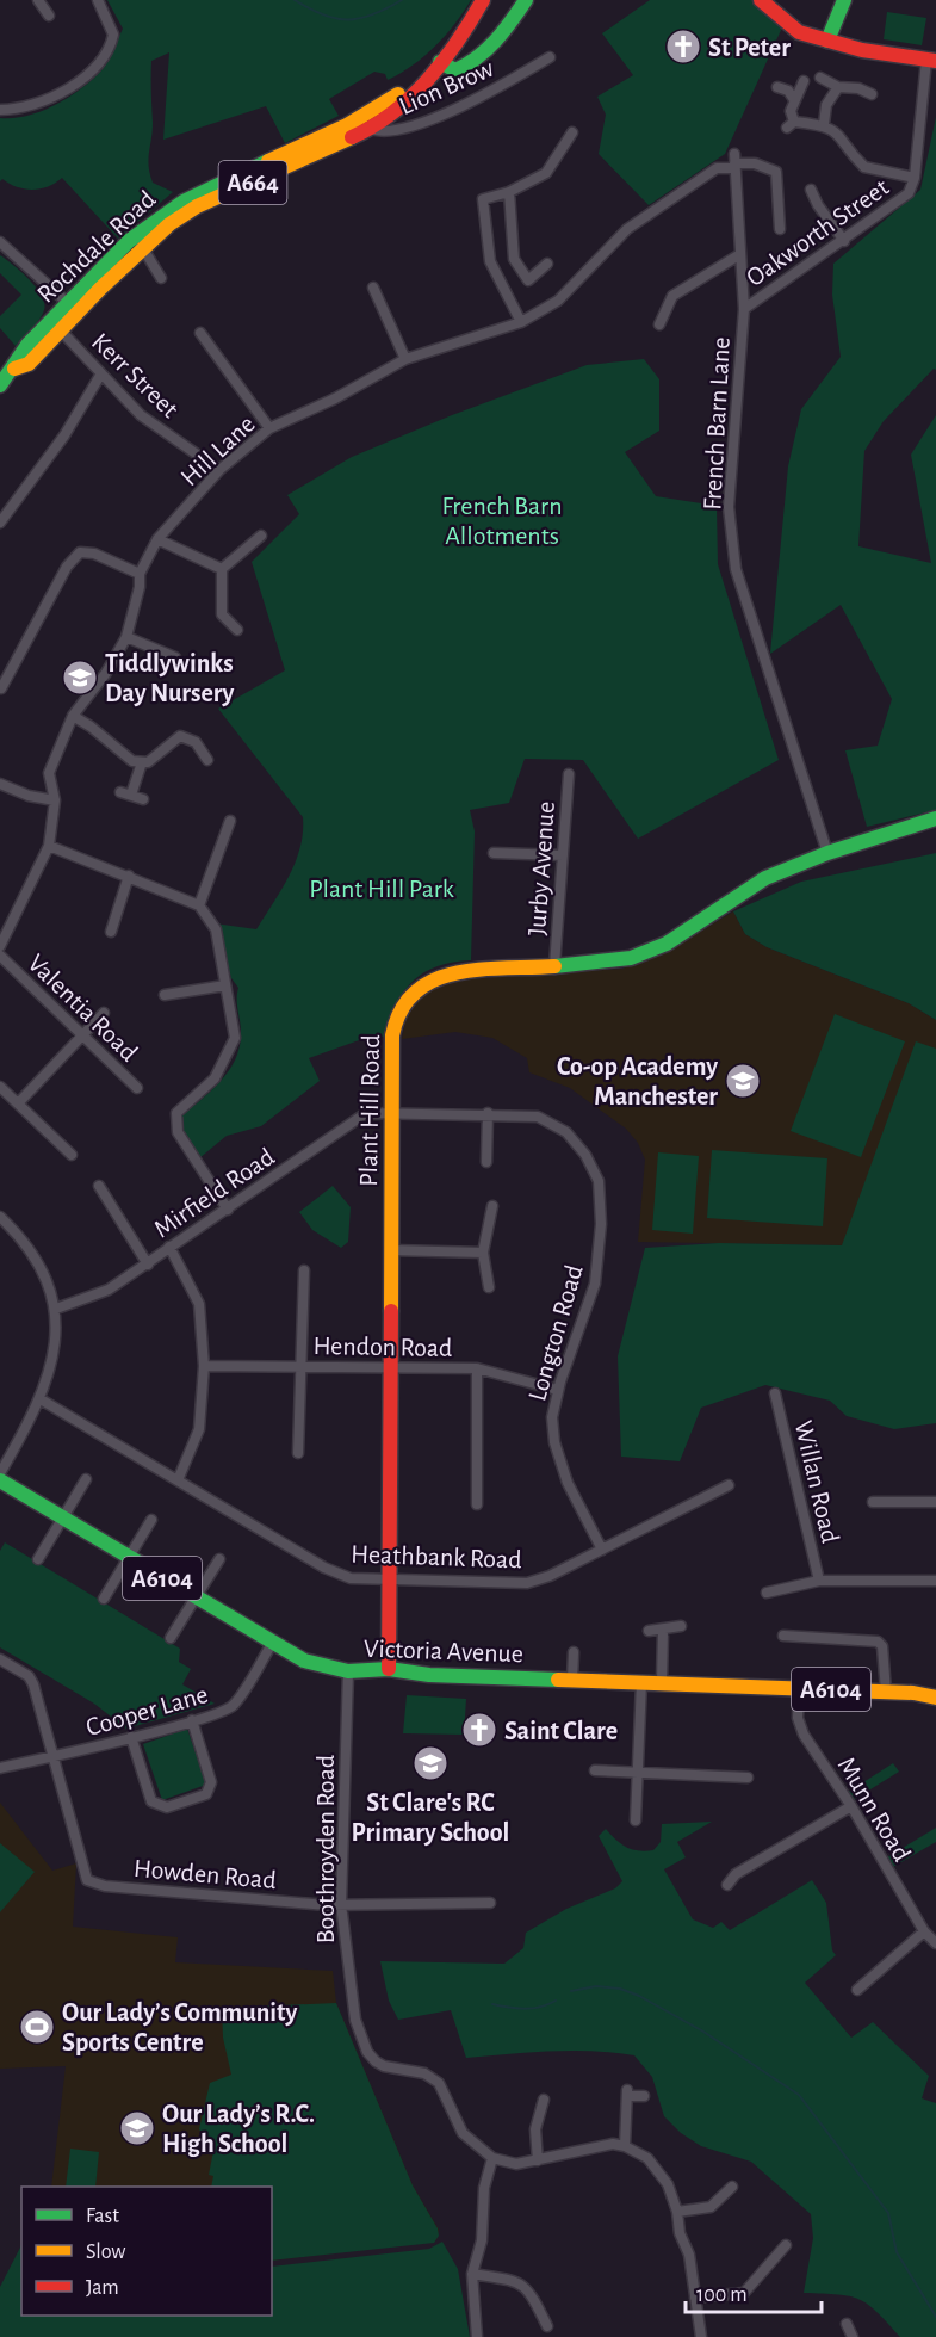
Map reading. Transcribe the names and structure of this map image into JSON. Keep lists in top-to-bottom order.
{
  "streets": {
    "main road": [
      "A664",
      "Rochdale Road",
      "Plant Hill Road",
      "A6104",
      "Victoria Avenue"
    ],
    "street": [
      "Lion Brow",
      "Oakworth Street",
      "Kerr Street",
      "French Barn Lane",
      "Hill Lane",
      "Jurby Avenue",
      "Valentia Road",
      "Mirfield Road",
      "Longton Road",
      "Hendon Road",
      "Willan Road",
      "Heathbank Road",
      "Cooper Lane",
      "Munn Road",
      "Boothroyden Road",
      "Howden Road"
    ]
  },
  "crossings": [
    ["Lion Brow", "Rochdale Road"],
    ["Oakworth Street", "French Barn Lane"],
    ["Rochdale Road", "Kerr Street"],
    ["Kerr Street", "Hill Lane"],
    ["French Barn Lane", "Hill Lane"],
    ["French Barn Lane", "Plant Hill Road"],
    ["Jurby Avenue", "Plant Hill Road"],
    ["Plant Hill Road", "Mirfield Road"],
    ["Plant Hill Road", "Longton Road"],
    ["Plant Hill Road", "Hendon Road"],
    ["Plant Hill Road", "Heathbank Road"],
    ["Plant Hill Road", "Victoria Avenue"],
    ["Mirfield Road", "Longton Road"],
    ["Longton Road", "Hendon Road"],
    ["Longton Road", "Heathbank Road"],
    ["Victoria Avenue", "Cooper Lane"],
    ["Victoria Avenue", "Munn Road"],
    ["Victoria Avenue", "Boothroyden Road"],
    ["Cooper Lane", "Howden Road"],
    ["Boothroyden Road", "Howden Road"]
  ],
  "parks": ["French Barn Allotments", "Plant Hill Park"],
  "places": {
    "church": ["St Peter", "Saint Clare"],
    "school or university": [
      "Tiddlywinks Day Nursery",
      "Co-op Academy Manchester",
      "St Clare's RC Primary School",
      "Our Lady’s R.C. High School"
    ],
    "sports": ["Our Lady’s Community Sports Centre"]
  },
  "legend": ["Fast", "Slow", "Jam"],
  "scale_bar": "100 m"
}
